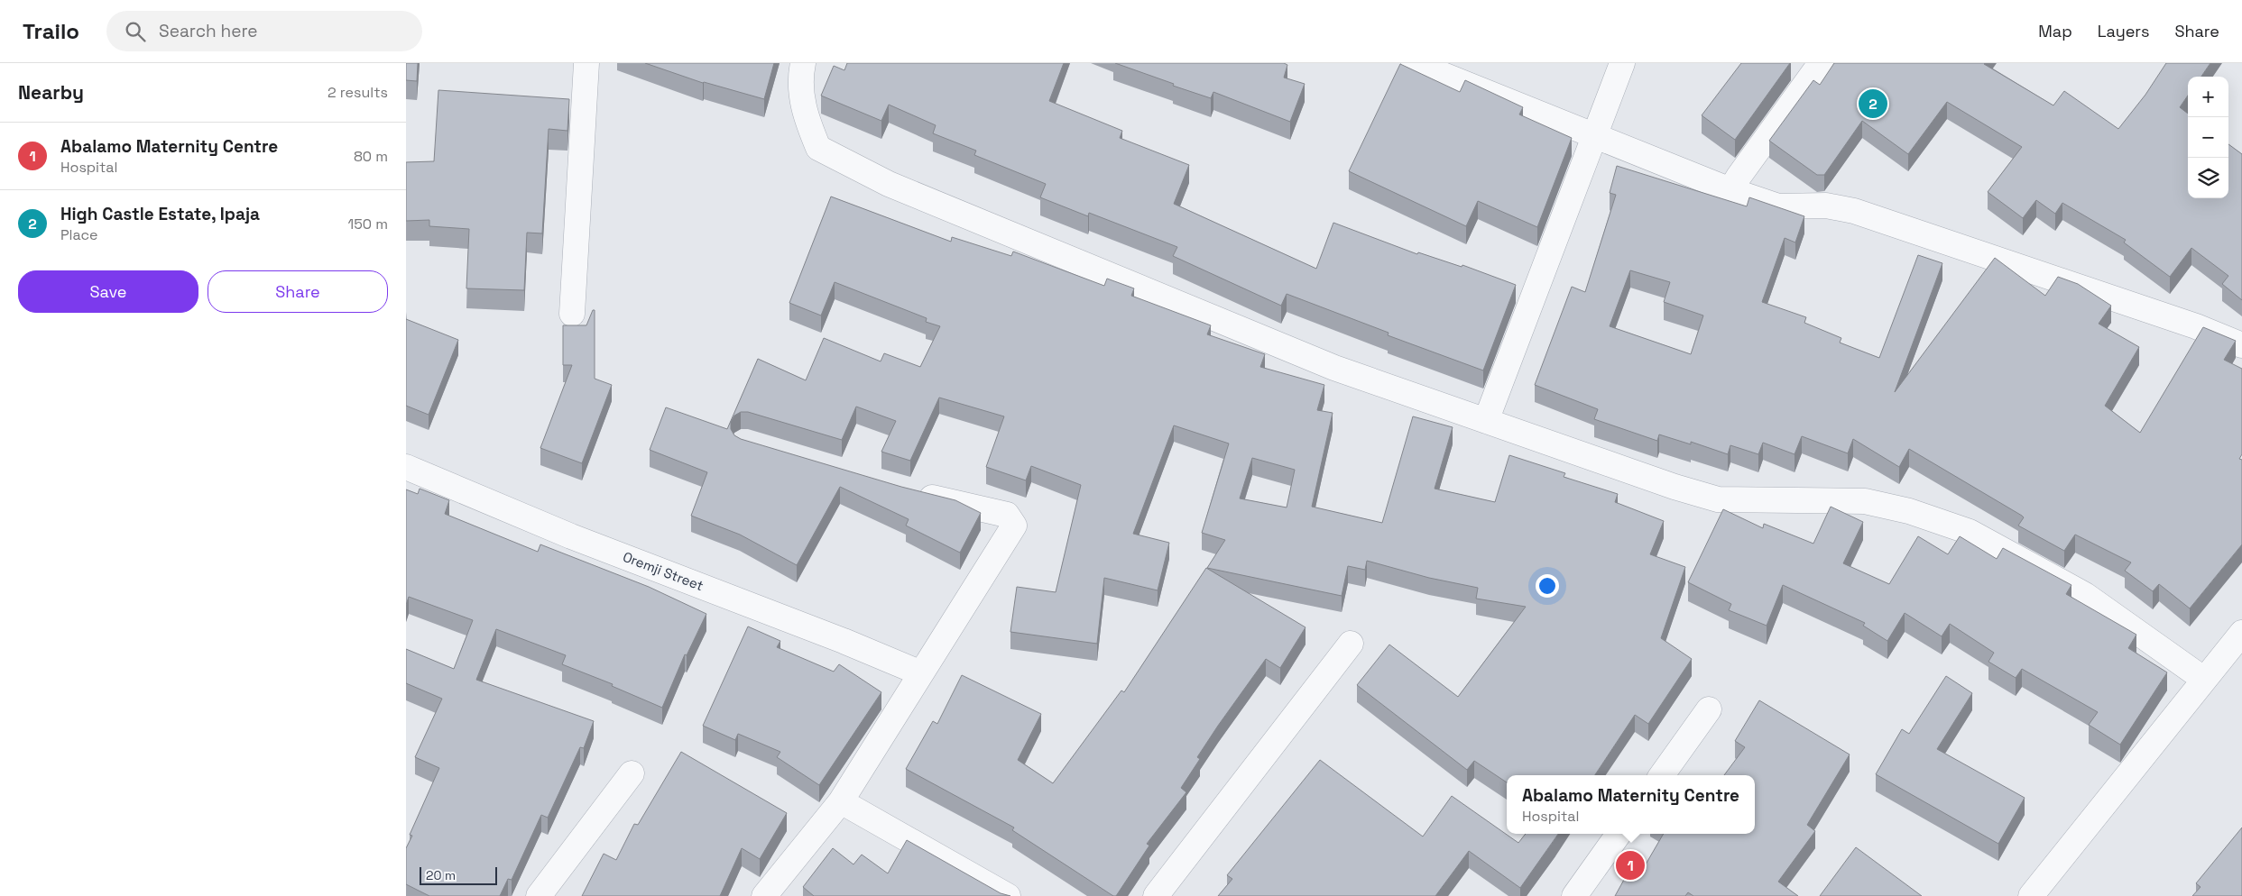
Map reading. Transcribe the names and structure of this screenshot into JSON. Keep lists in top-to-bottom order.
{
  "streets": {
    "street": ["Oremji Street"]
  },
  "scale_bar": "20 m",
  "page": {
    "header": "Trailo",
    "search": "Search here",
    "nav": ["Map", "Layers", "Share"],
    "heading": ["Nearby", "2 results"],
    "map_buttons": ["+", "−"],
    "pins": ["2", "1"],
    "list": [
      {
        "mark": "1",
        "name": "Abalamo Maternity Centre",
        "note": "Hospital",
        "value": "80 m"
      },
      {
        "mark": "2",
        "name": "High Castle Estate, Ipaja",
        "note": "Place",
        "value": "150 m"
      }
    ],
    "buttons": ["Save", "Share"],
    "popup": ["Abalamo Maternity Centre", "Hospital"],
    "scale": "20 m"
  }
}
